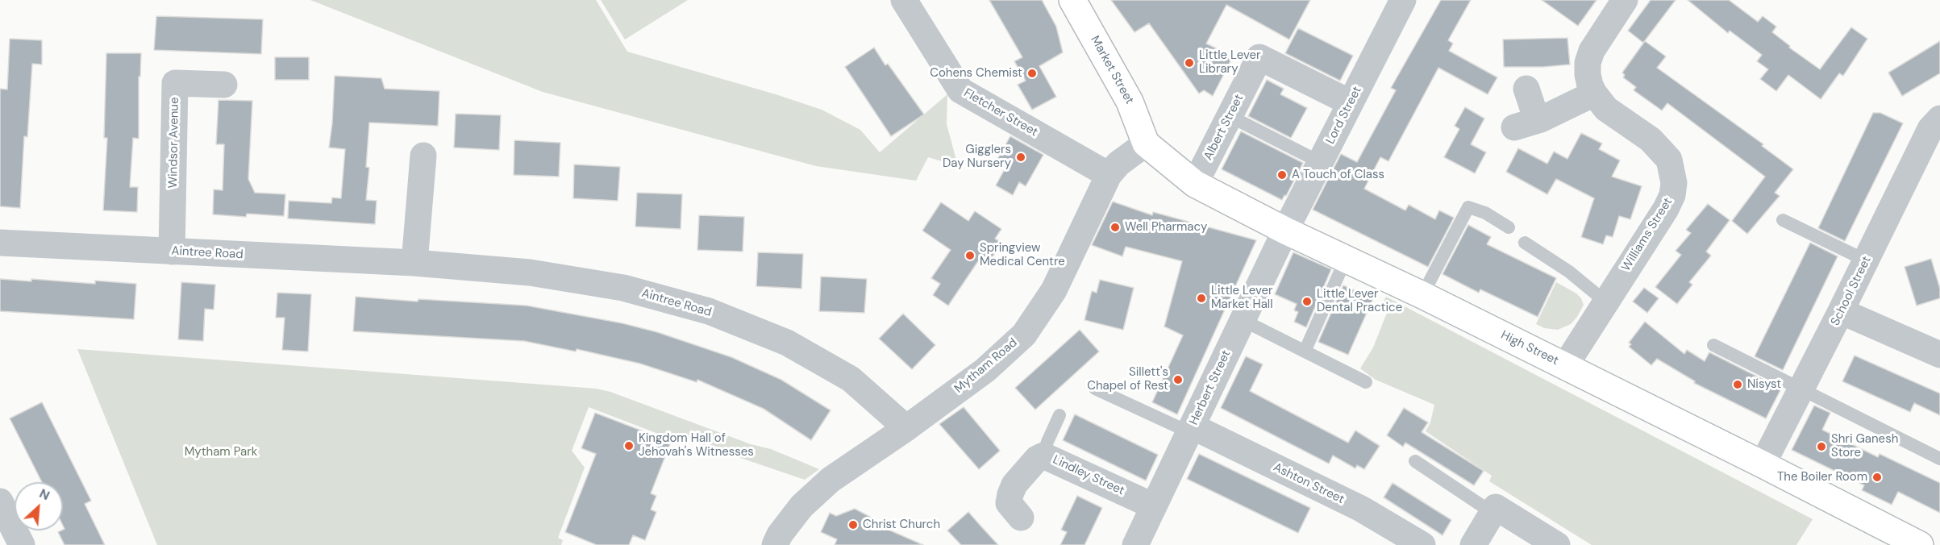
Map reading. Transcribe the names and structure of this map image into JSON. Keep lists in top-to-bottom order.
{
  "streets": {
    "main road": ["Market Street", "High Street"],
    "street": [
      "Fletcher Street",
      "Lord Street",
      "Albert Street",
      "Windsor Avenue",
      "Williams Street",
      "Aintree Road",
      "School Street",
      "Mytham Road",
      "Herbert Street",
      "Lindley Street",
      "Ashton Street"
    ]
  },
  "crossings": [
    ["Market Street", "High Street"],
    ["Market Street", "Mytham Road"],
    ["Fletcher Street", "Mytham Road"],
    ["Lord Street", "Albert Street"],
    ["Lord Street", "High Street"],
    ["Lord Street", "Herbert Street"],
    ["Albert Street", "High Street"],
    ["Windsor Avenue", "Aintree Road"],
    ["Williams Street", "High Street"],
    ["Aintree Road", "Mytham Road"],
    ["School Street", "High Street"],
    ["High Street", "Mytham Road"],
    ["High Street", "Herbert Street"],
    ["Herbert Street", "Lindley Street"],
    ["Herbert Street", "Ashton Street"]
  ],
  "parks": ["Mytham Park"],
  "places": [
    "Little Lever Library",
    "Cohens Chemist",
    "Gigglers Day Nursery",
    "A Touch of Class",
    "Well Pharmacy",
    "Springview Medical Centre",
    "Little Lever Market Hall",
    "Little Lever Dental Practice",
    "Sillett's Chapel of Rest",
    "Nisyst",
    "Kingdom Hall of Jehovah's Witnesses",
    "Shri Ganesh Store",
    "The Boiler Room",
    "Christ Church"
  ],
  "north": "top right"
}
